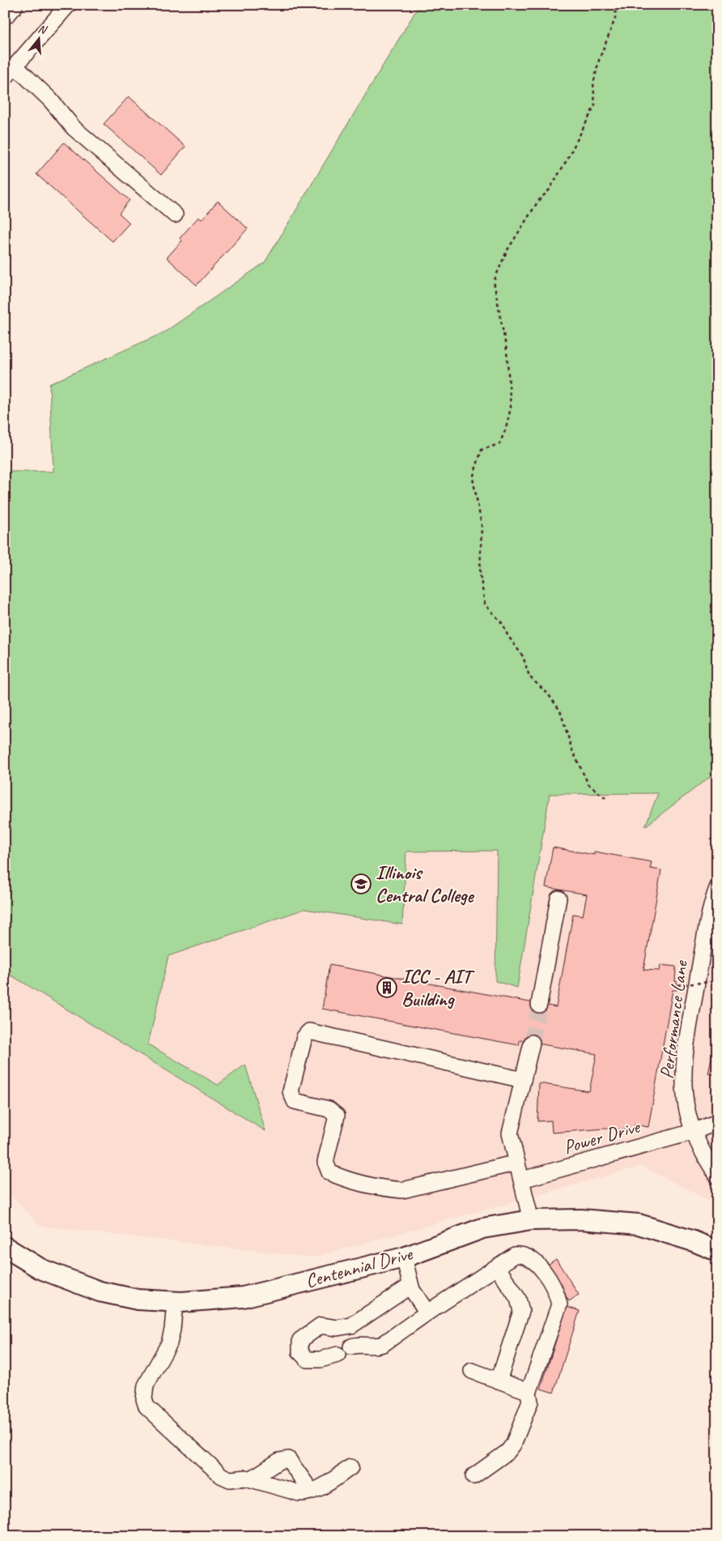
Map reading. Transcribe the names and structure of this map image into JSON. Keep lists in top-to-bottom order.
{
  "streets": {
    "main road": ["Centennial Drive"],
    "street": ["Performance Lane", "Power Drive"]
  },
  "crossings": [
    ["Performance Lane", "Power Drive"]
  ],
  "places": {
    "school or university": ["Illinois Central College"],
    "building": ["ICC - AIT Building"]
  },
  "north": "top"
}
